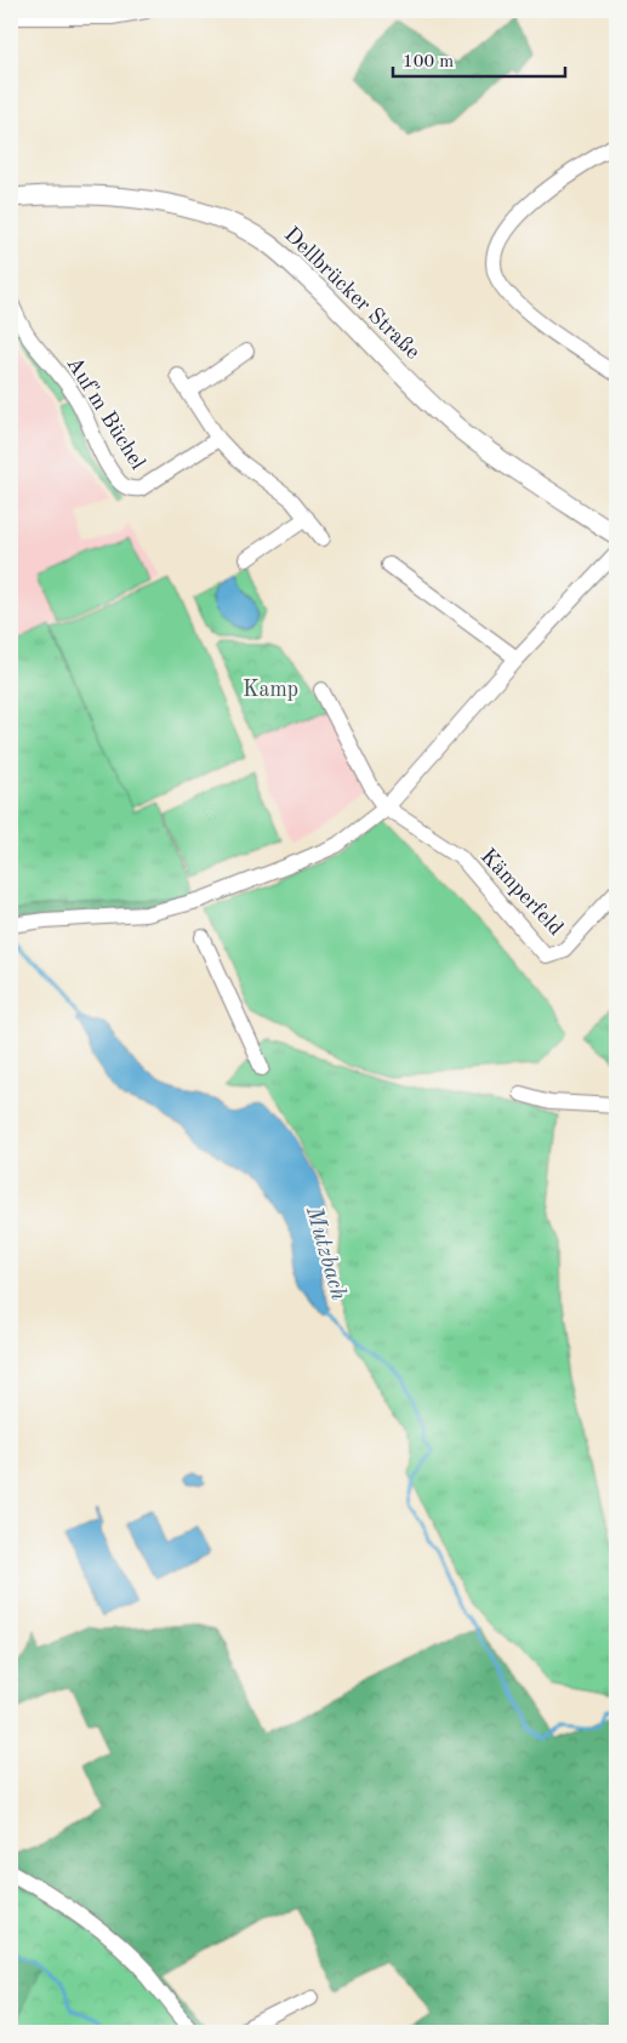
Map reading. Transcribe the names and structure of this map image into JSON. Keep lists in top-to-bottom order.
{
  "streets": {
    "main road": ["Dellbrücker Straße"],
    "street": ["Auf'm Büchel", "Kämperfeld"]
  },
  "water": ["Mutzbach"],
  "parks": ["Kamp"],
  "scale_bar": "100 m"
}
